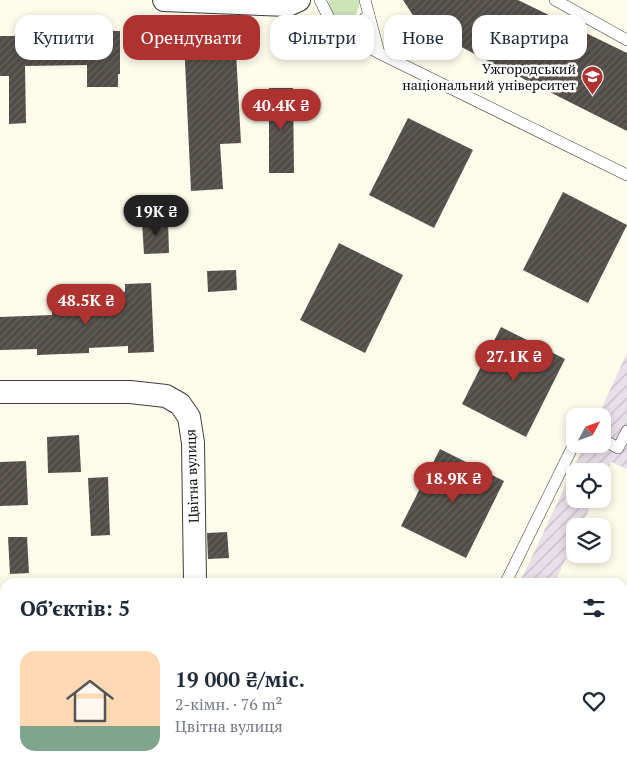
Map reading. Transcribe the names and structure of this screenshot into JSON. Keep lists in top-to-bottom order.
{
  "streets": {
    "street": ["Цвітна вулиця"]
  },
  "places": {
    "school or university": ["Ужгородський національний університет"]
  },
  "north": "top right",
  "page": {
    "chip": [
      "Купити",
      "Орендувати",
      "Фільтри",
      "Нове",
      "Квартира"
    ],
    "price": [
      "40.4K ₴",
      "19K ₴",
      "48.5K ₴",
      "27.1K ₴",
      "18.9K ₴"
    ],
    "heading": "Об’єктів: 5",
    "list": [
      {
        "name": "19 000 ₴/міс.",
        "note": "2-кімн. · 76 m² · Цвітна вулиця"
      }
    ]
  }
}
